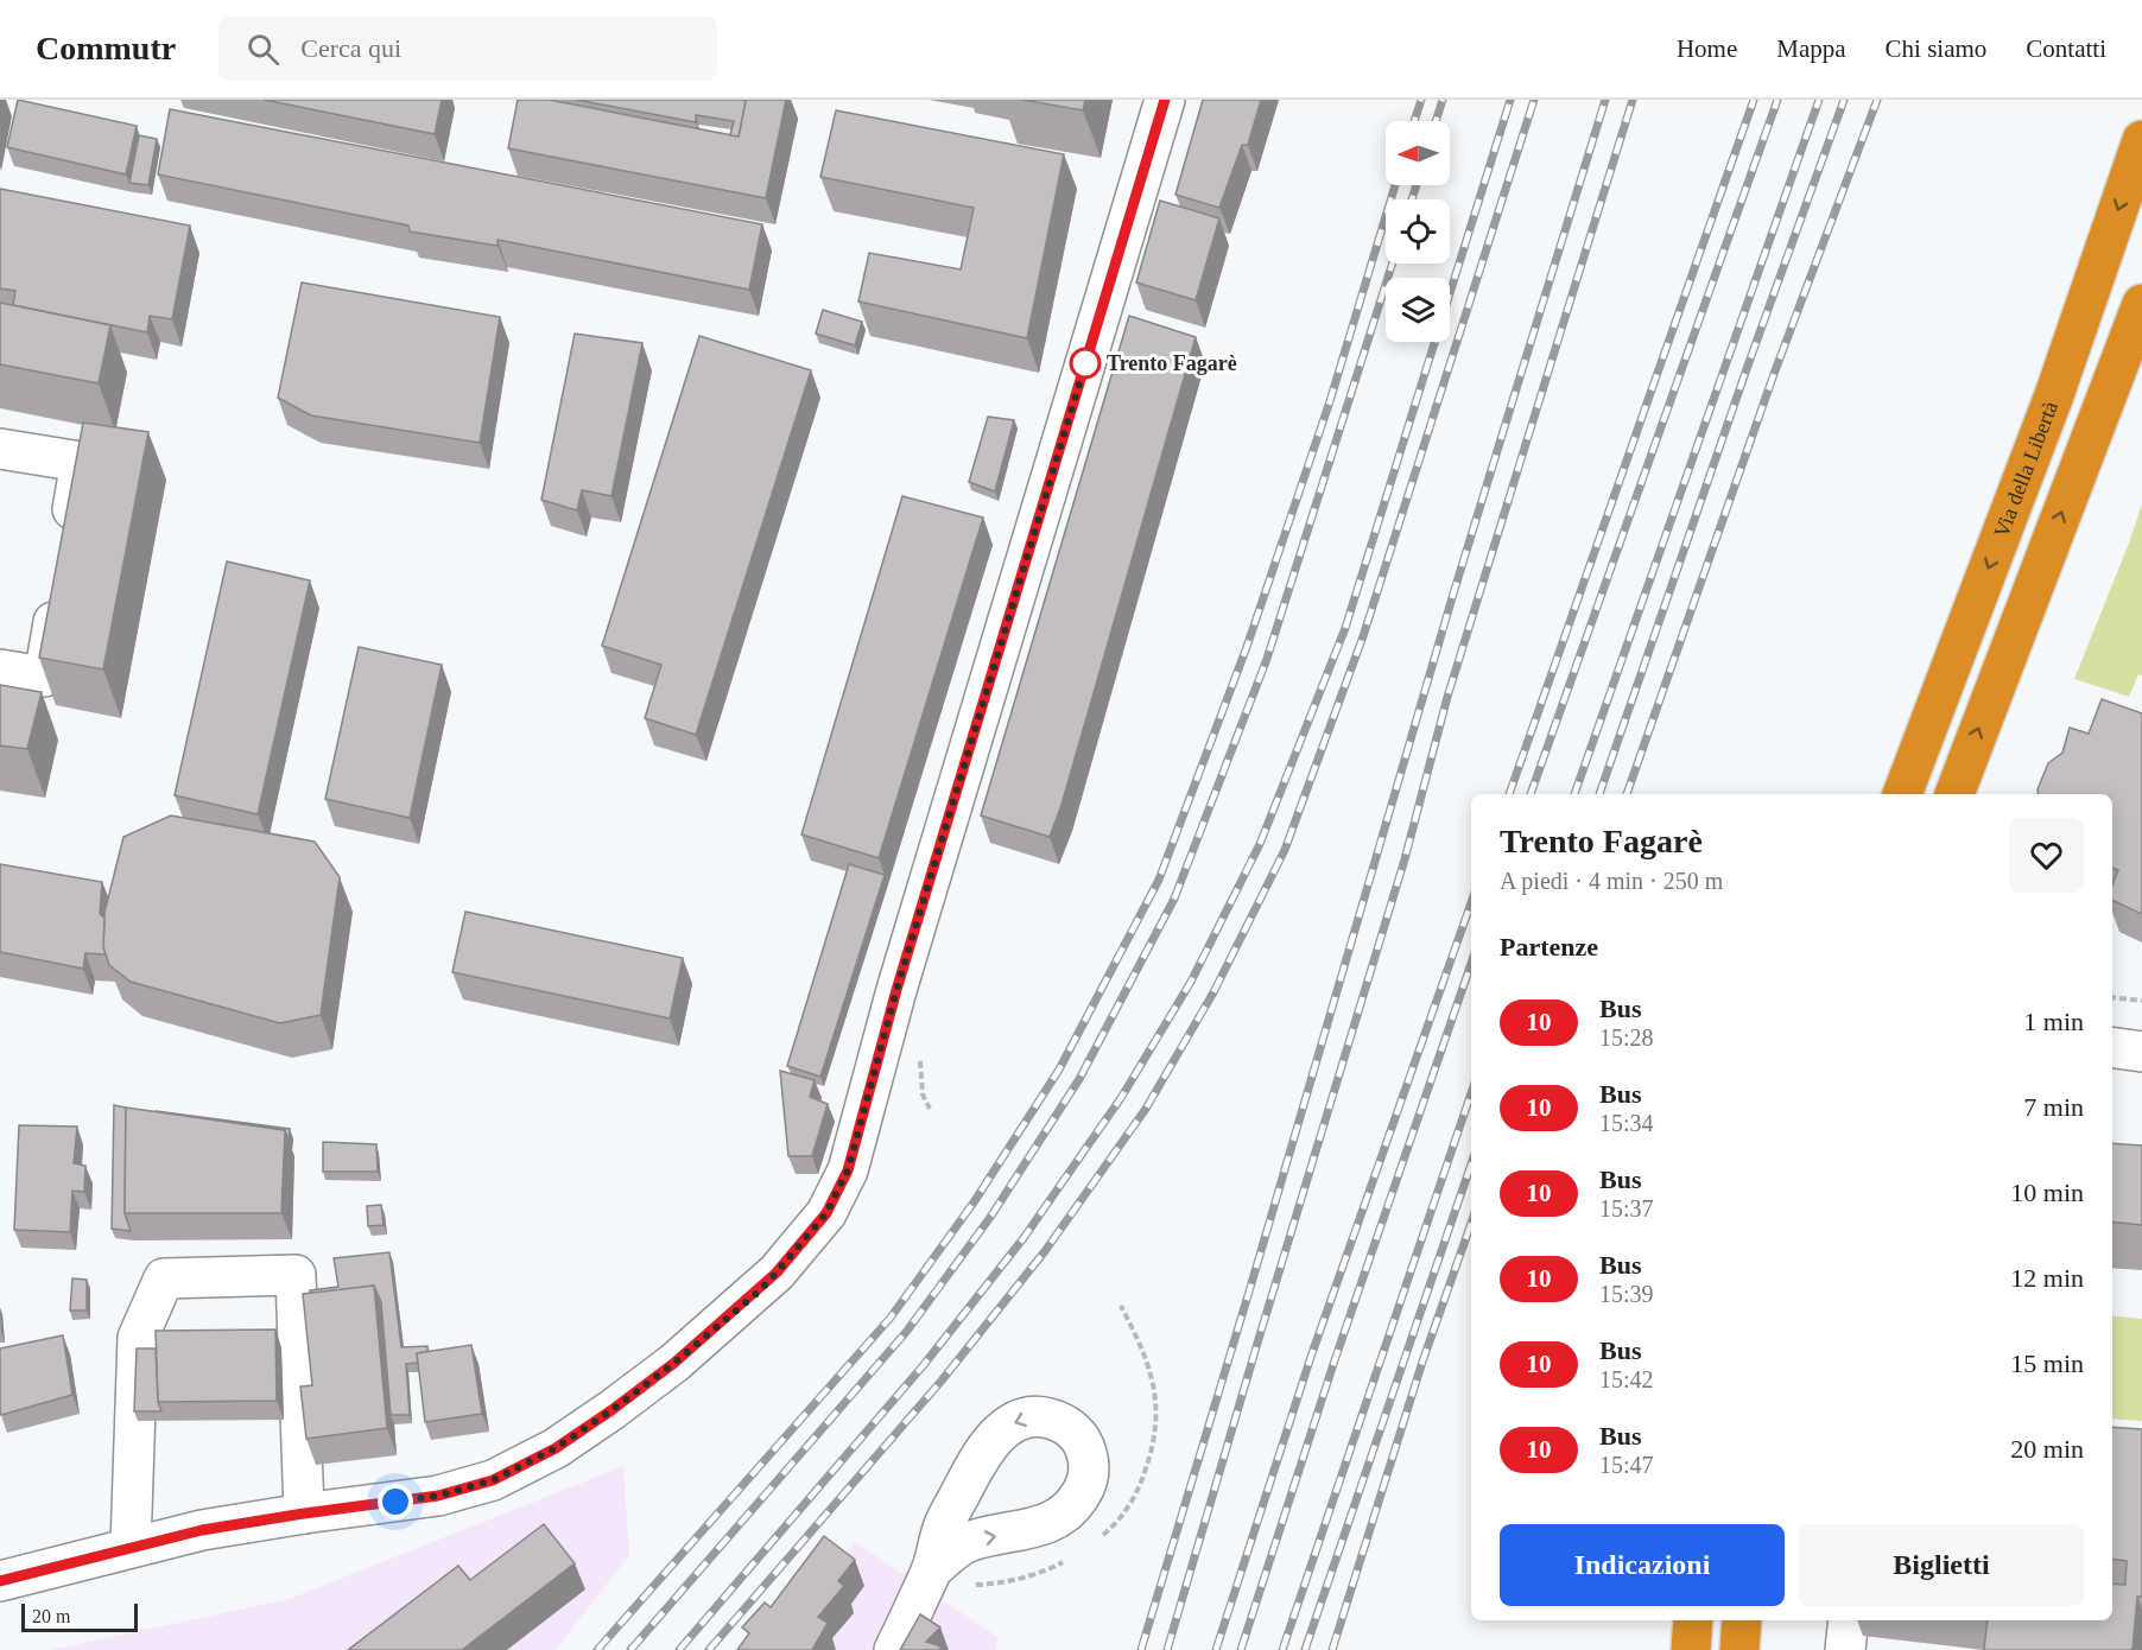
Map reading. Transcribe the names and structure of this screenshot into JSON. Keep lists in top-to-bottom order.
{
  "streets": {
    "highway": ["Via della Libertà"]
  },
  "places": ["Trento Fagarè"],
  "lines": ["bus line 10"],
  "scale_bar": "20 m",
  "north": "left",
  "page": {
    "header": "Commutr",
    "search": "Cerca qui",
    "nav": [
      "Home",
      "Mappa",
      "Chi siamo",
      "Contatti"
    ],
    "heading": [
      ["Trento Fagarè", "A piedi · 4 min · 250 m"],
      "Partenze"
    ],
    "list": [
      {
        "mark": "10",
        "name": "Bus",
        "note": "15:28",
        "value": "1 min"
      },
      {
        "mark": "10",
        "name": "Bus",
        "note": "15:34",
        "value": "7 min"
      },
      {
        "mark": "10",
        "name": "Bus",
        "note": "15:37",
        "value": "10 min"
      },
      {
        "mark": "10",
        "name": "Bus",
        "note": "15:39",
        "value": "12 min"
      },
      {
        "mark": "10",
        "name": "Bus",
        "note": "15:42",
        "value": "15 min"
      },
      {
        "mark": "10",
        "name": "Bus",
        "note": "15:47",
        "value": "20 min"
      }
    ],
    "buttons": ["Indicazioni", "Biglietti"],
    "scale": "20 m"
  }
}
